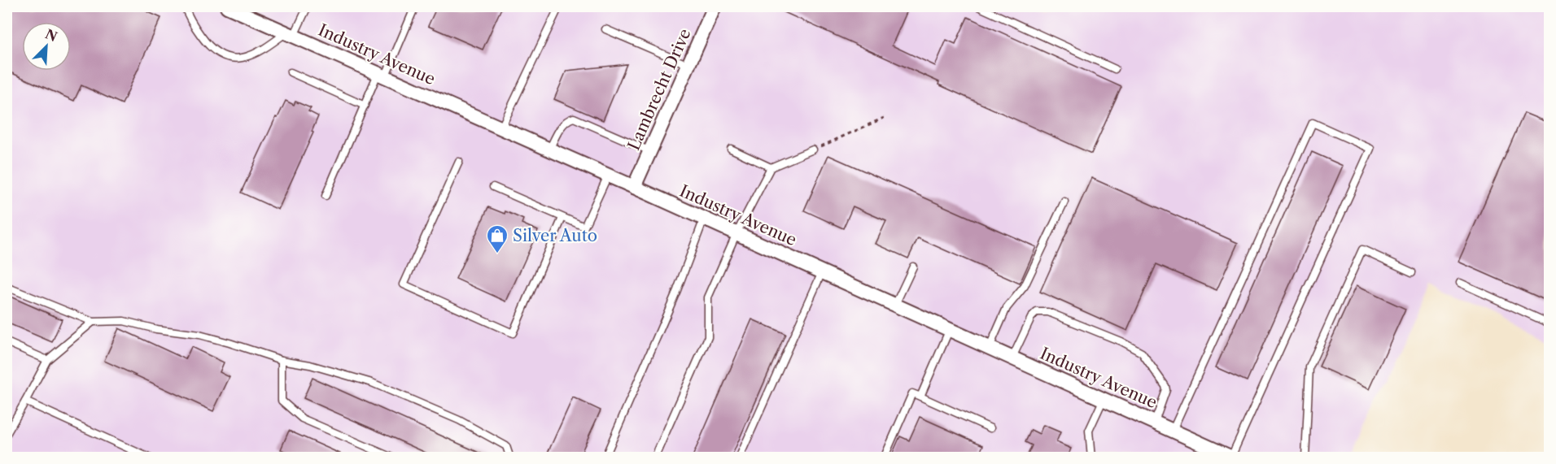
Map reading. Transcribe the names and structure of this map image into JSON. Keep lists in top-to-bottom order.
{
  "streets": {
    "street": ["Industry Avenue", "Lambrecht Drive"]
  },
  "crossings": [
    ["Industry Avenue", "Lambrecht Drive"]
  ],
  "places": {
    "shop": ["Silver Auto"]
  },
  "north": "top right"
}
